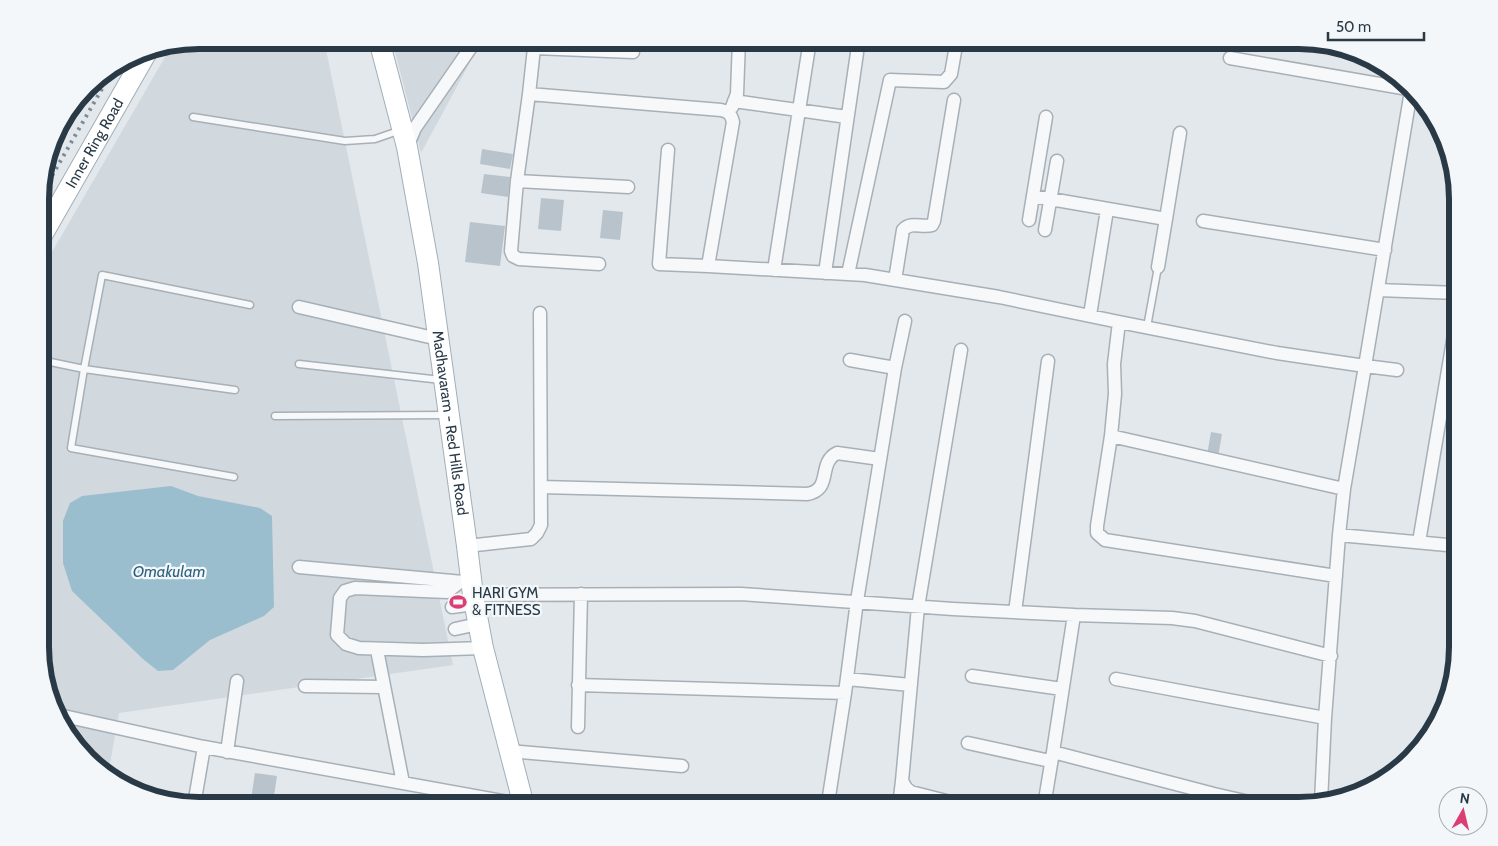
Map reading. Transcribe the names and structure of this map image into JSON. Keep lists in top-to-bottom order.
{
  "streets": {
    "main road": ["Inner Ring Road", "Madhavaram - Red Hills Road"]
  },
  "water": ["Omakulam"],
  "places": {
    "sports": ["HARI GYM & FITNESS"]
  },
  "scale_bar": "50 m",
  "north": "top"
}
